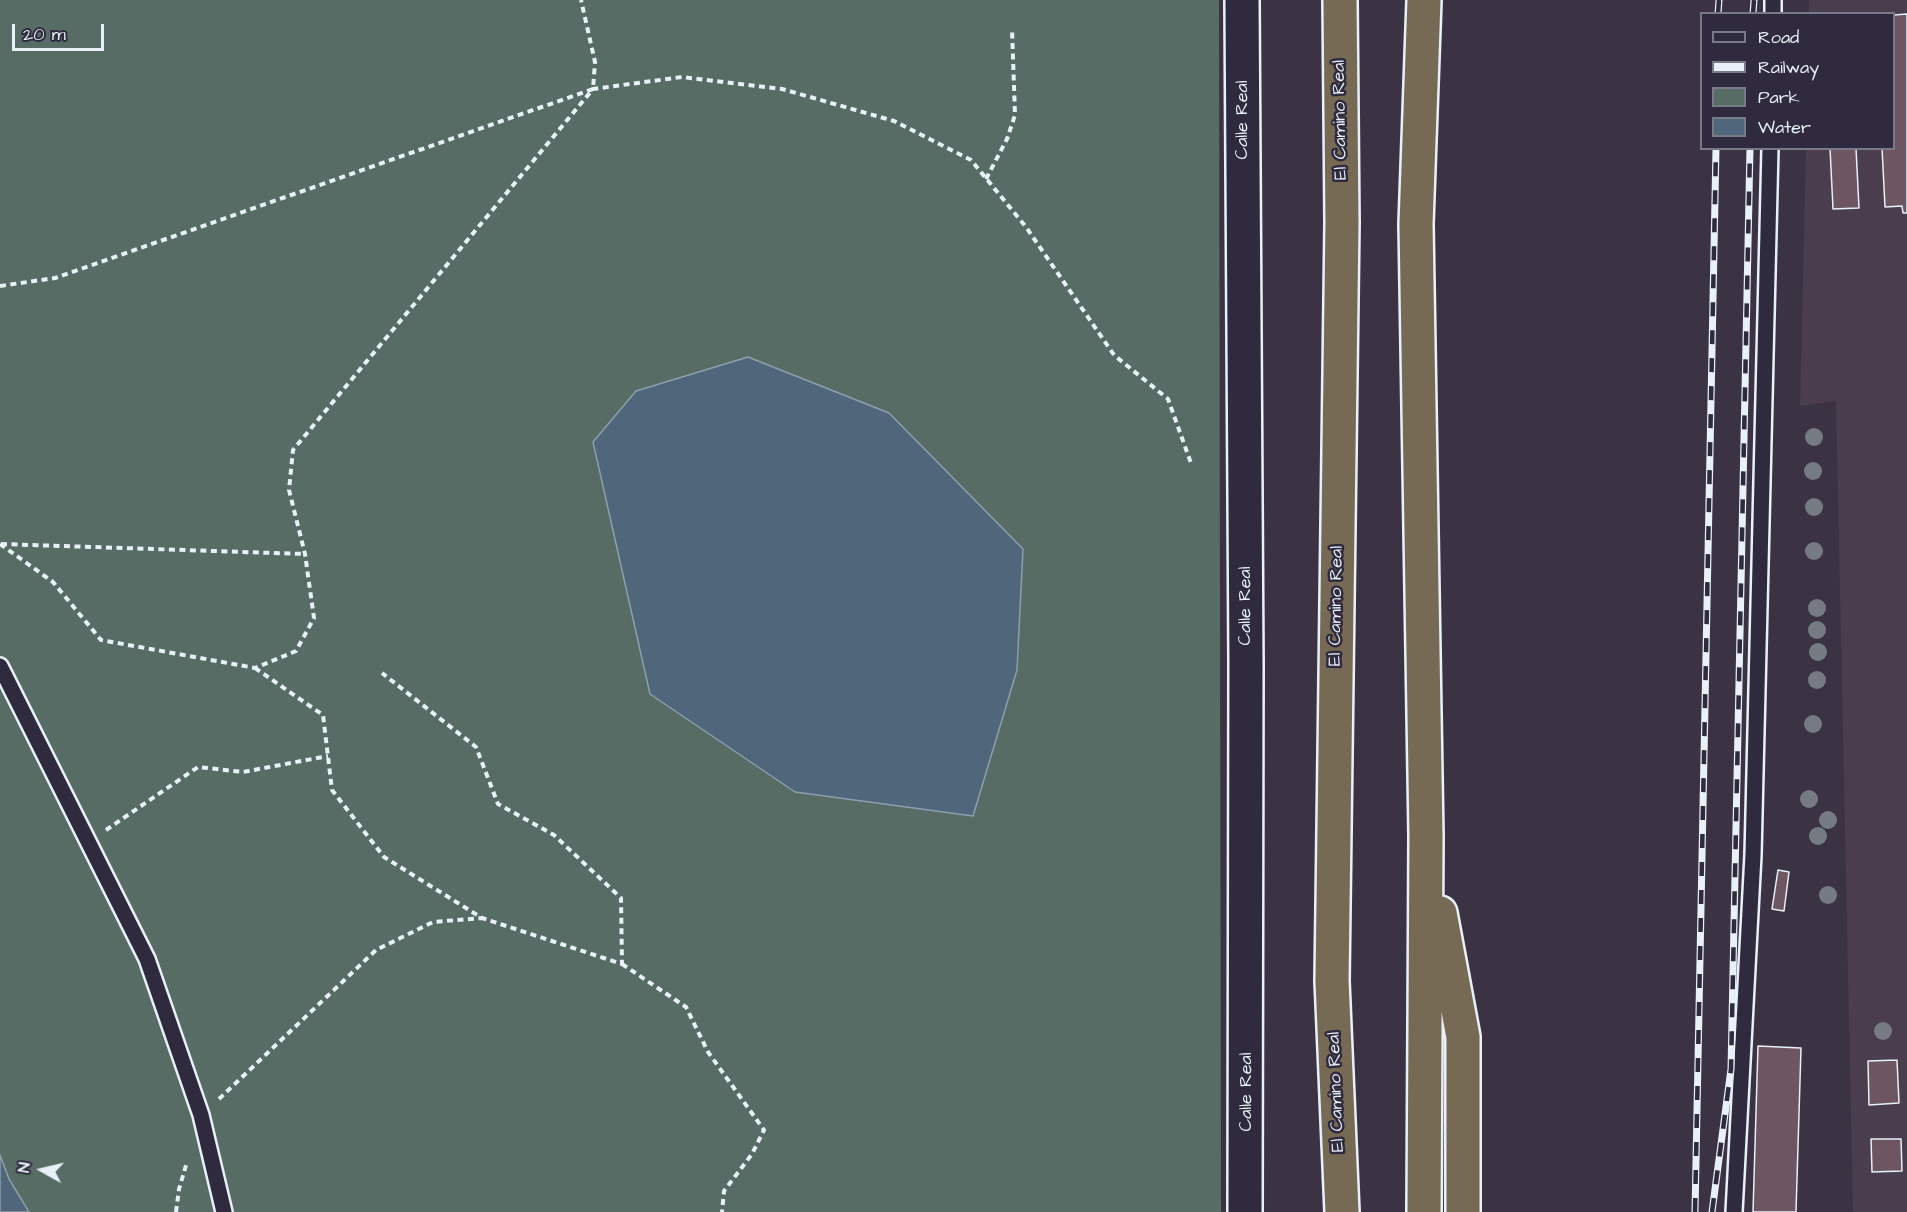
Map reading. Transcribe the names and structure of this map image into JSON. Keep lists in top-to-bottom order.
{
  "streets": {
    "highway": ["El Camino Real"],
    "main road": ["Calle Real"]
  },
  "legend": [
    "Road",
    "Railway",
    "Park",
    "Water"
  ],
  "scale_bar": "20 m",
  "north": "left"
}
